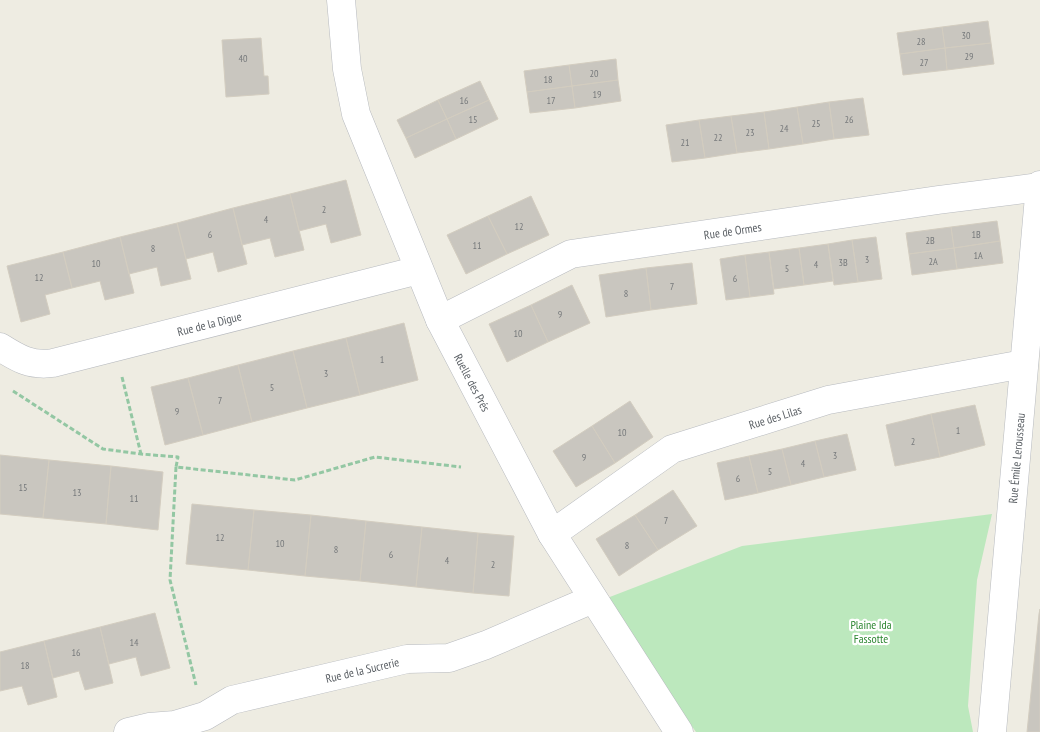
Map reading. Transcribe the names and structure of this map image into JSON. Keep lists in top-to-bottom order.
{
  "streets": {
    "street": [
      "Rue de Ormes",
      "Rue de la Digue",
      "Ruelle des Prés",
      "Rue des Lilas",
      "Rue Émile Lerousseau",
      "Rue de la Sucrerie"
    ]
  },
  "crossings": [
    ["Rue de Ormes", "Ruelle des Prés"],
    ["Rue de Ormes", "Rue Émile Lerousseau"],
    ["Rue de la Digue", "Ruelle des Prés"],
    ["Ruelle des Prés", "Rue des Lilas"],
    ["Ruelle des Prés", "Rue de la Sucrerie"],
    ["Rue des Lilas", "Rue Émile Lerousseau"]
  ],
  "parks": ["Plaine Ida Fassotte"],
  "house_numbers": [
    "30",
    "28",
    "29",
    "40",
    "27",
    "20",
    "18",
    "19",
    "16",
    "17",
    "15",
    "26",
    "25",
    "24",
    "23",
    "22",
    "21",
    "2",
    "4",
    "12",
    "6",
    "1B",
    "2B",
    "11",
    "8",
    "1A",
    "3",
    "2A",
    "3B",
    "10",
    "4",
    "5",
    "12",
    "6",
    "7",
    "8",
    "9",
    "10",
    "1",
    "3",
    "5",
    "7",
    "9",
    "1",
    "10",
    "2",
    "3",
    "9",
    "4",
    "5",
    "6",
    "15",
    "13",
    "11",
    "7",
    "12",
    "10",
    "8",
    "8",
    "6",
    "4",
    "2",
    "14",
    "16",
    "18"
  ]
}
